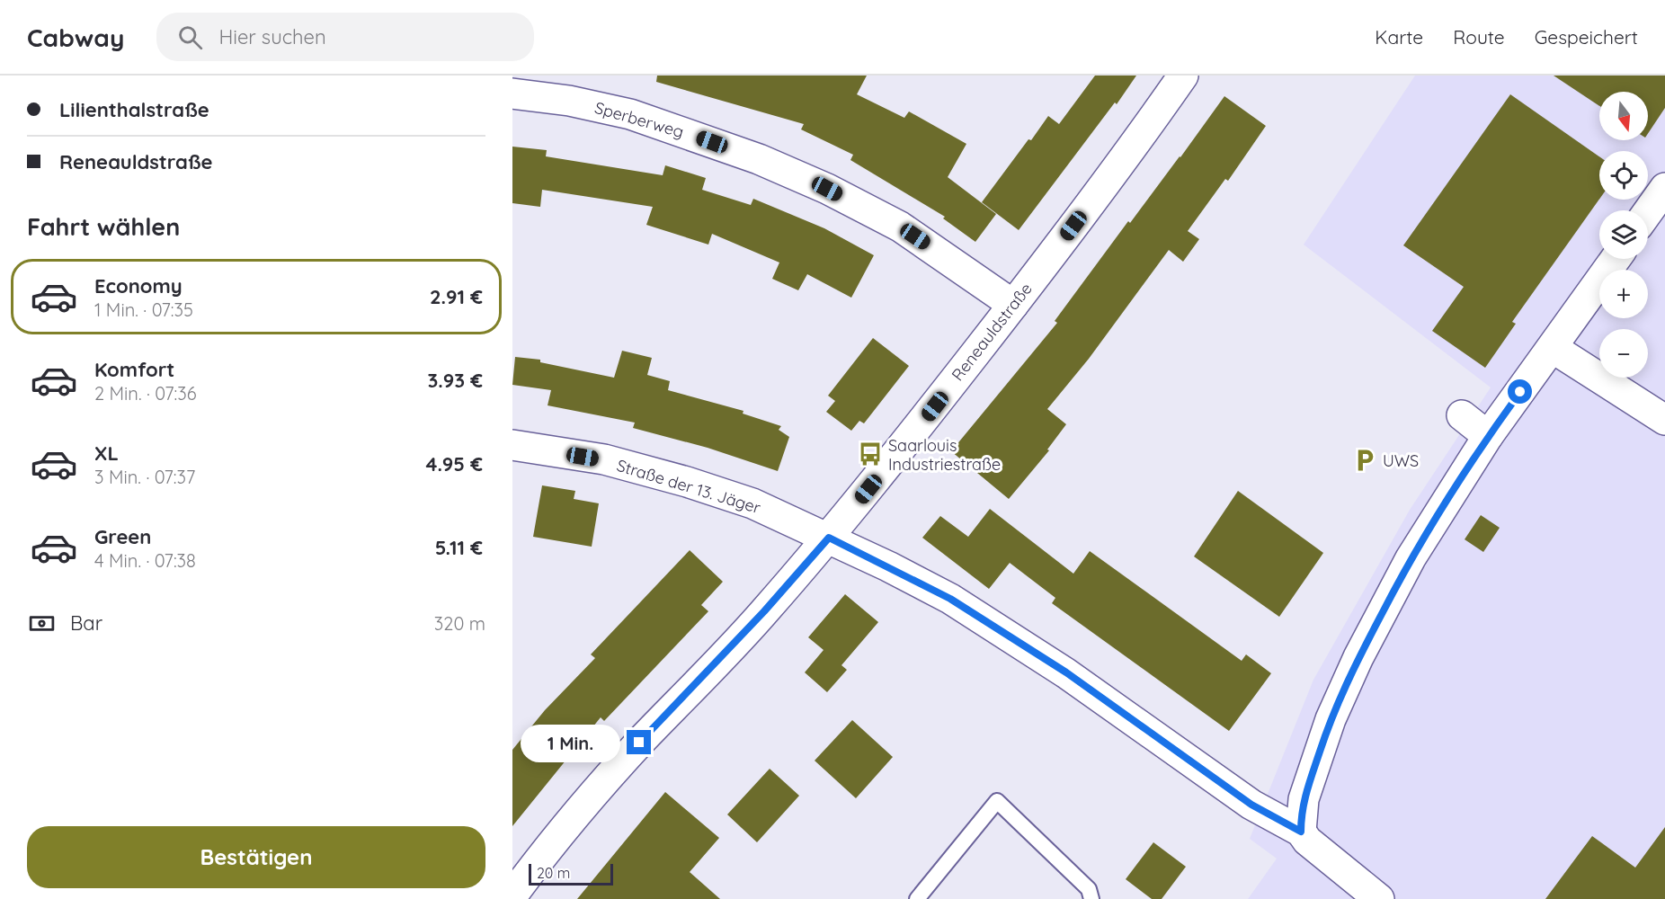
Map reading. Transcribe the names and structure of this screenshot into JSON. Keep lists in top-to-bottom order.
{
  "streets": {
    "street": ["Sperberweg", "Reneauldstraße", "Straße der 13. Jäger"]
  },
  "crossings": [
    ["Sperberweg", "Reneauldstraße"],
    ["Reneauldstraße", "Straße der 13. Jäger"]
  ],
  "places": {
    "bus stop": ["Saarlouis Industriestraße"],
    "parking": ["UWS"]
  },
  "scale_bar": "20 m",
  "north": "bottom",
  "page": {
    "header": "Cabway",
    "search": "Hier suchen",
    "nav": ["Karte", "Route", "Gespeichert"],
    "banner": ["Lilienthalstraße", "Reneauldstraße"],
    "map_buttons": ["+", "−"],
    "heading": "Fahrt wählen",
    "list": [
      {
        "name": "Economy",
        "note": "1 Min. · 07:35",
        "value": "2.91 €"
      },
      {
        "name": "Komfort",
        "note": "2 Min. · 07:36",
        "value": "3.93 €"
      },
      {
        "name": "XL",
        "note": "3 Min. · 07:37",
        "value": "4.95 €"
      },
      {
        "name": "Green",
        "note": "4 Min. · 07:38",
        "value": "5.11 €"
      }
    ],
    "pay": ["Bar", "320 m"],
    "bubble": "1 Min.",
    "buttons": "Bestätigen",
    "scale": "20 m"
  }
}
